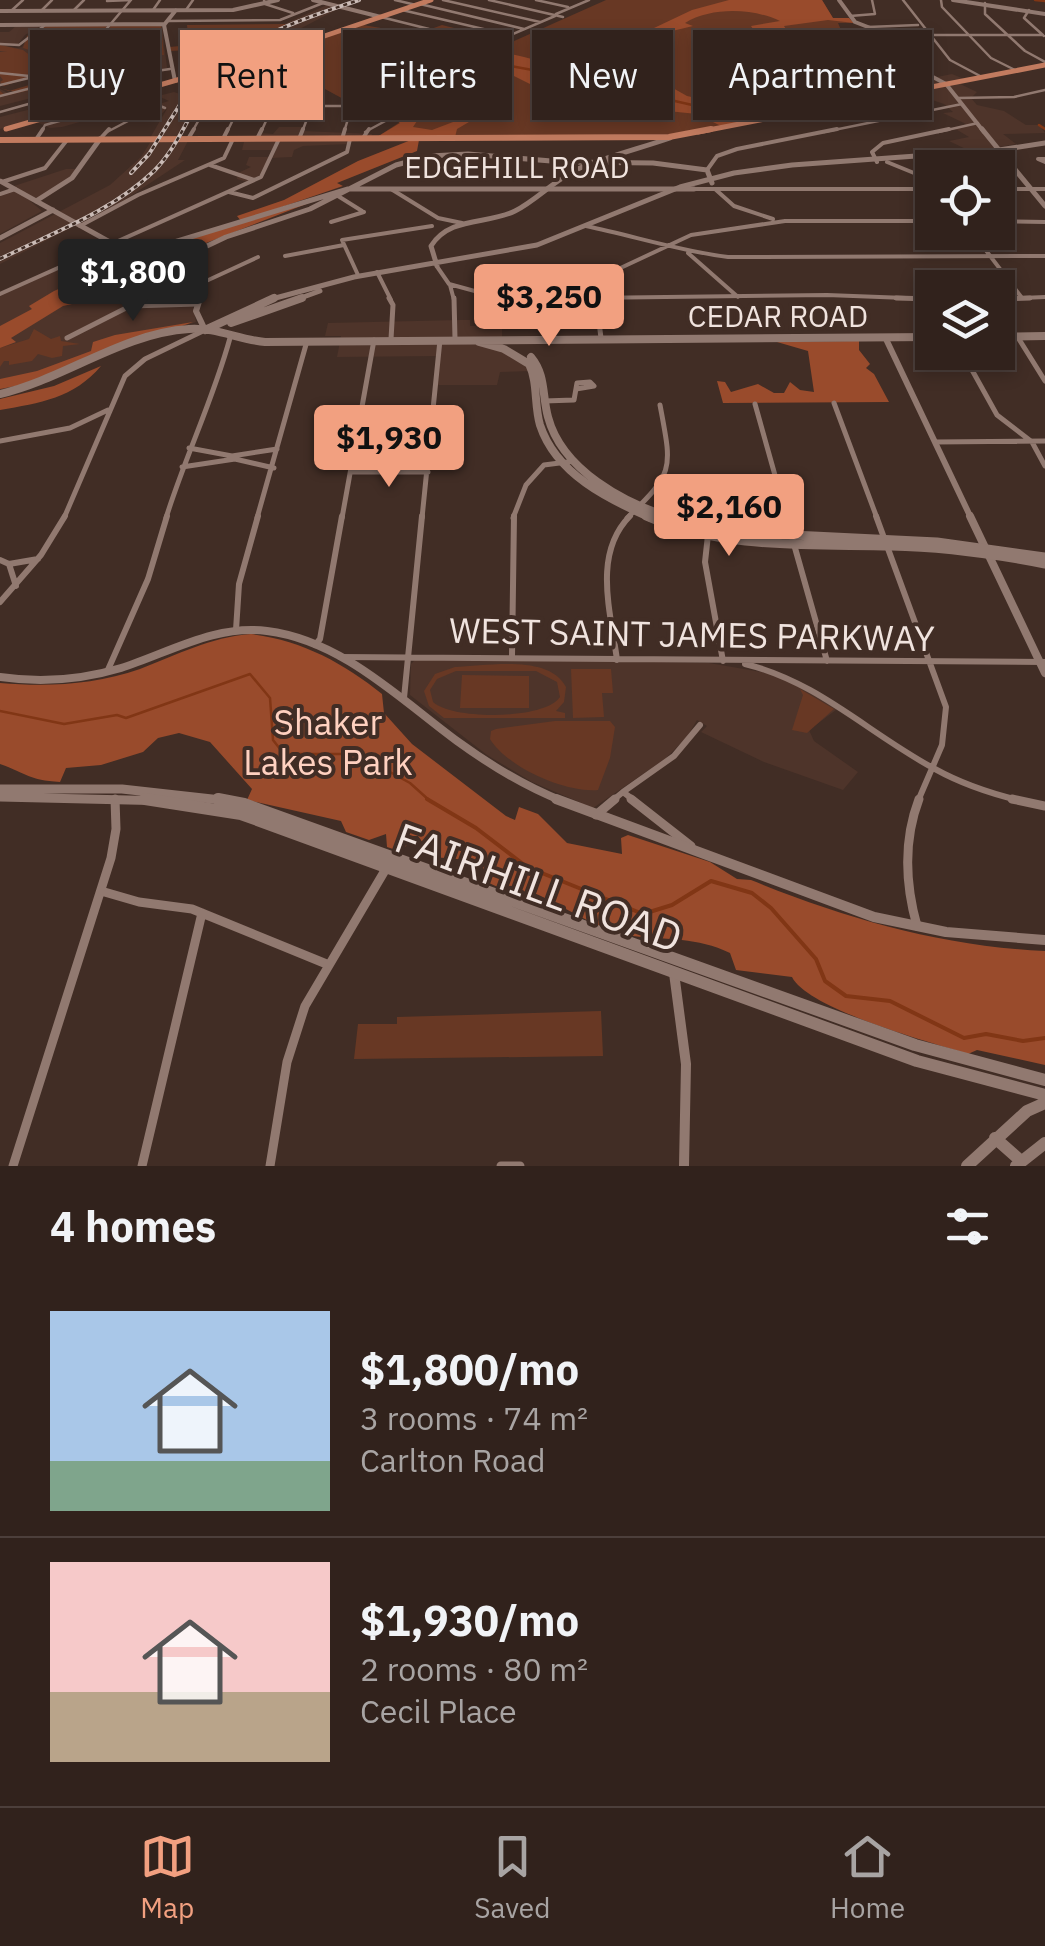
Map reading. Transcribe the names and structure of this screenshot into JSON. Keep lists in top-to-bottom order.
{
  "streets": {
    "main road": ["CEDAR ROAD", "FAIRHILL ROAD"],
    "street": ["EDGEHILL ROAD", "WEST SAINT JAMES PARKWAY"]
  },
  "parks": ["Shaker Lakes Park"],
  "page": {
    "chip": [
      "Buy",
      "Rent",
      "Filters",
      "New",
      "Apartment"
    ],
    "price": [
      "$1,800",
      "$3,250",
      "$1,930",
      "$2,160"
    ],
    "heading": "4 homes",
    "list": [
      {
        "name": "$1,800/mo",
        "note": "3 rooms · 74 m² · Carlton Road"
      },
      {
        "name": "$1,930/mo",
        "note": "2 rooms · 80 m² · Cecil Place"
      }
    ],
    "tabs": ["Map", "Saved", "Home"]
  }
}
